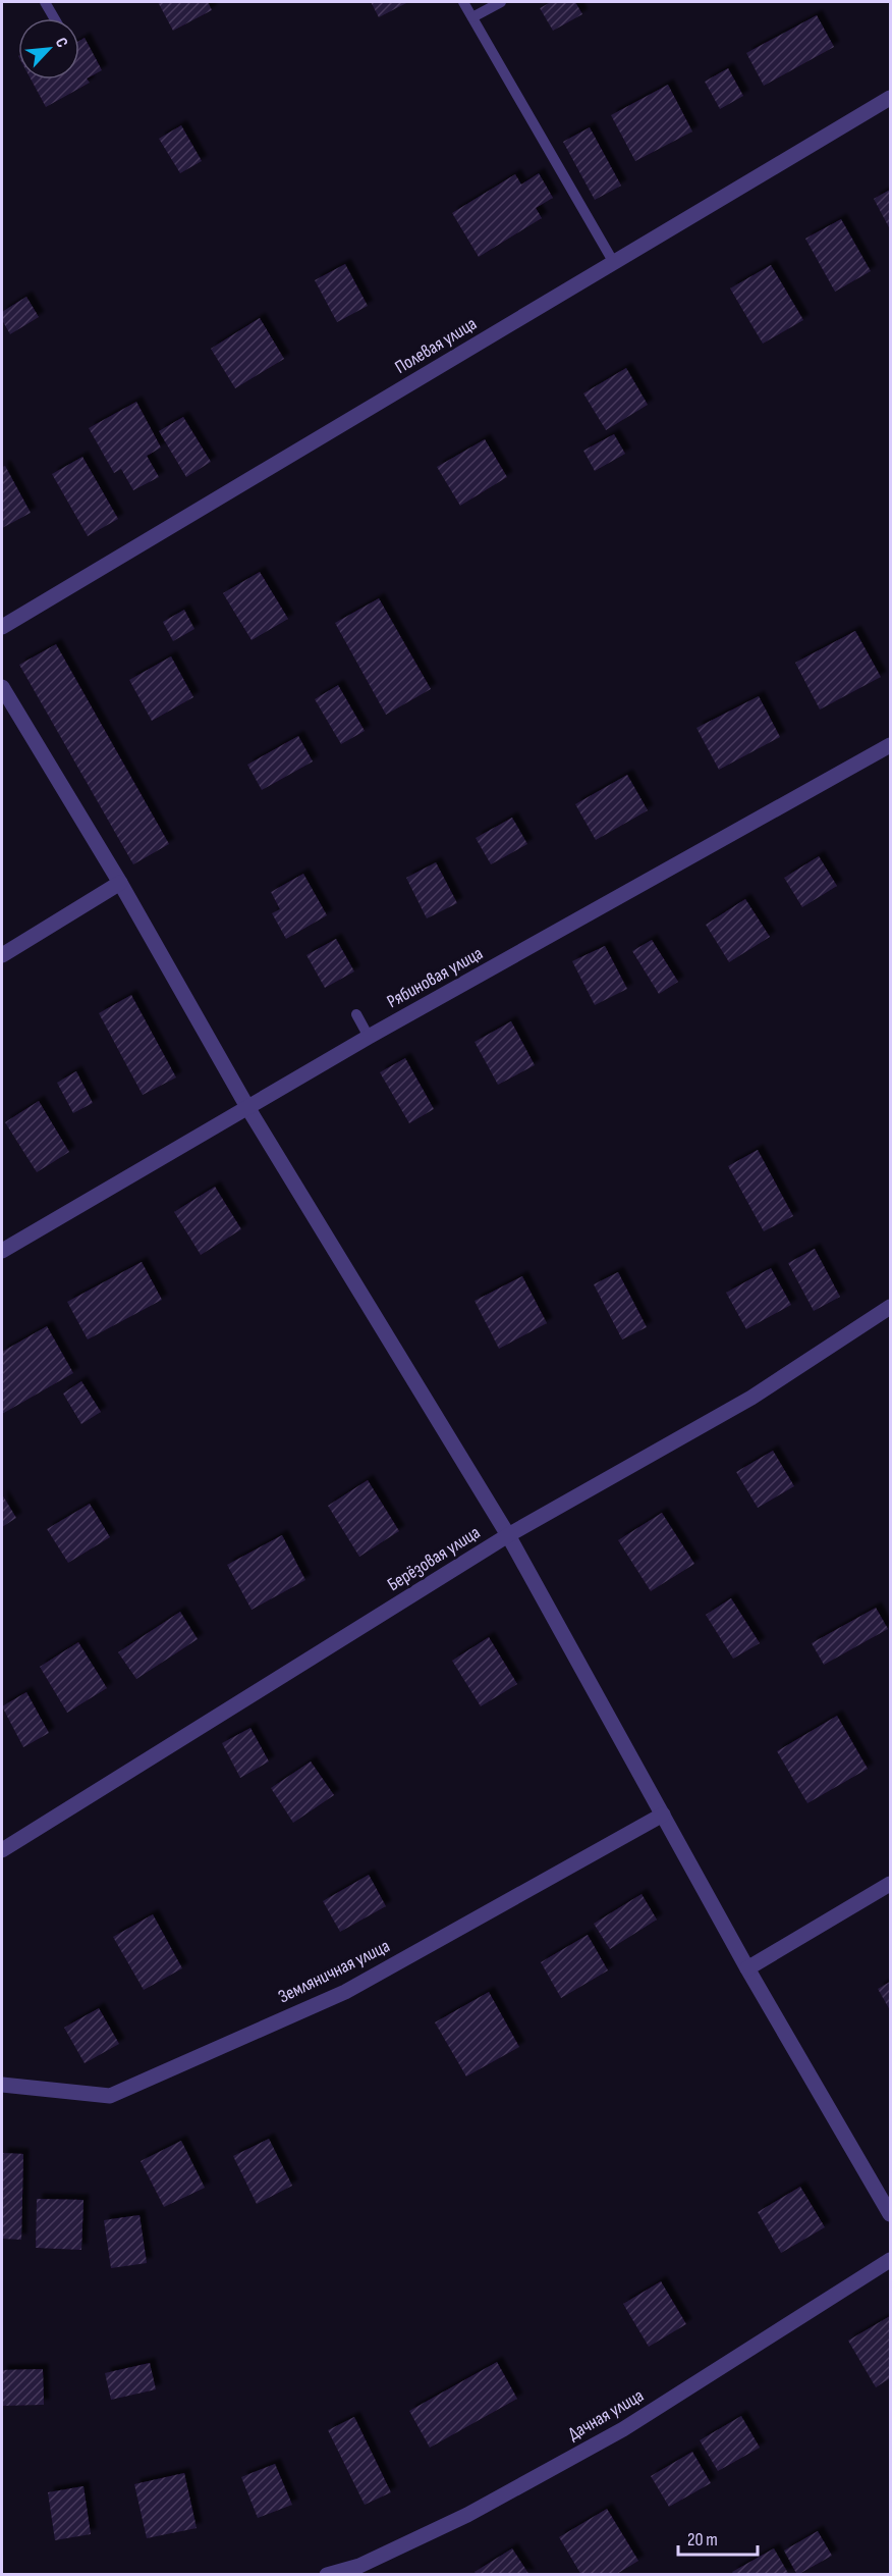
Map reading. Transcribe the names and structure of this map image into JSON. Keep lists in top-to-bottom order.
{
  "streets": {
    "street": [
      "Полевая улица",
      "Рябиновая улица",
      "Берёзовая улица",
      "Земляничная улица",
      "Дачная улица"
    ]
  },
  "scale_bar": "20 m",
  "north": "top right"
}
